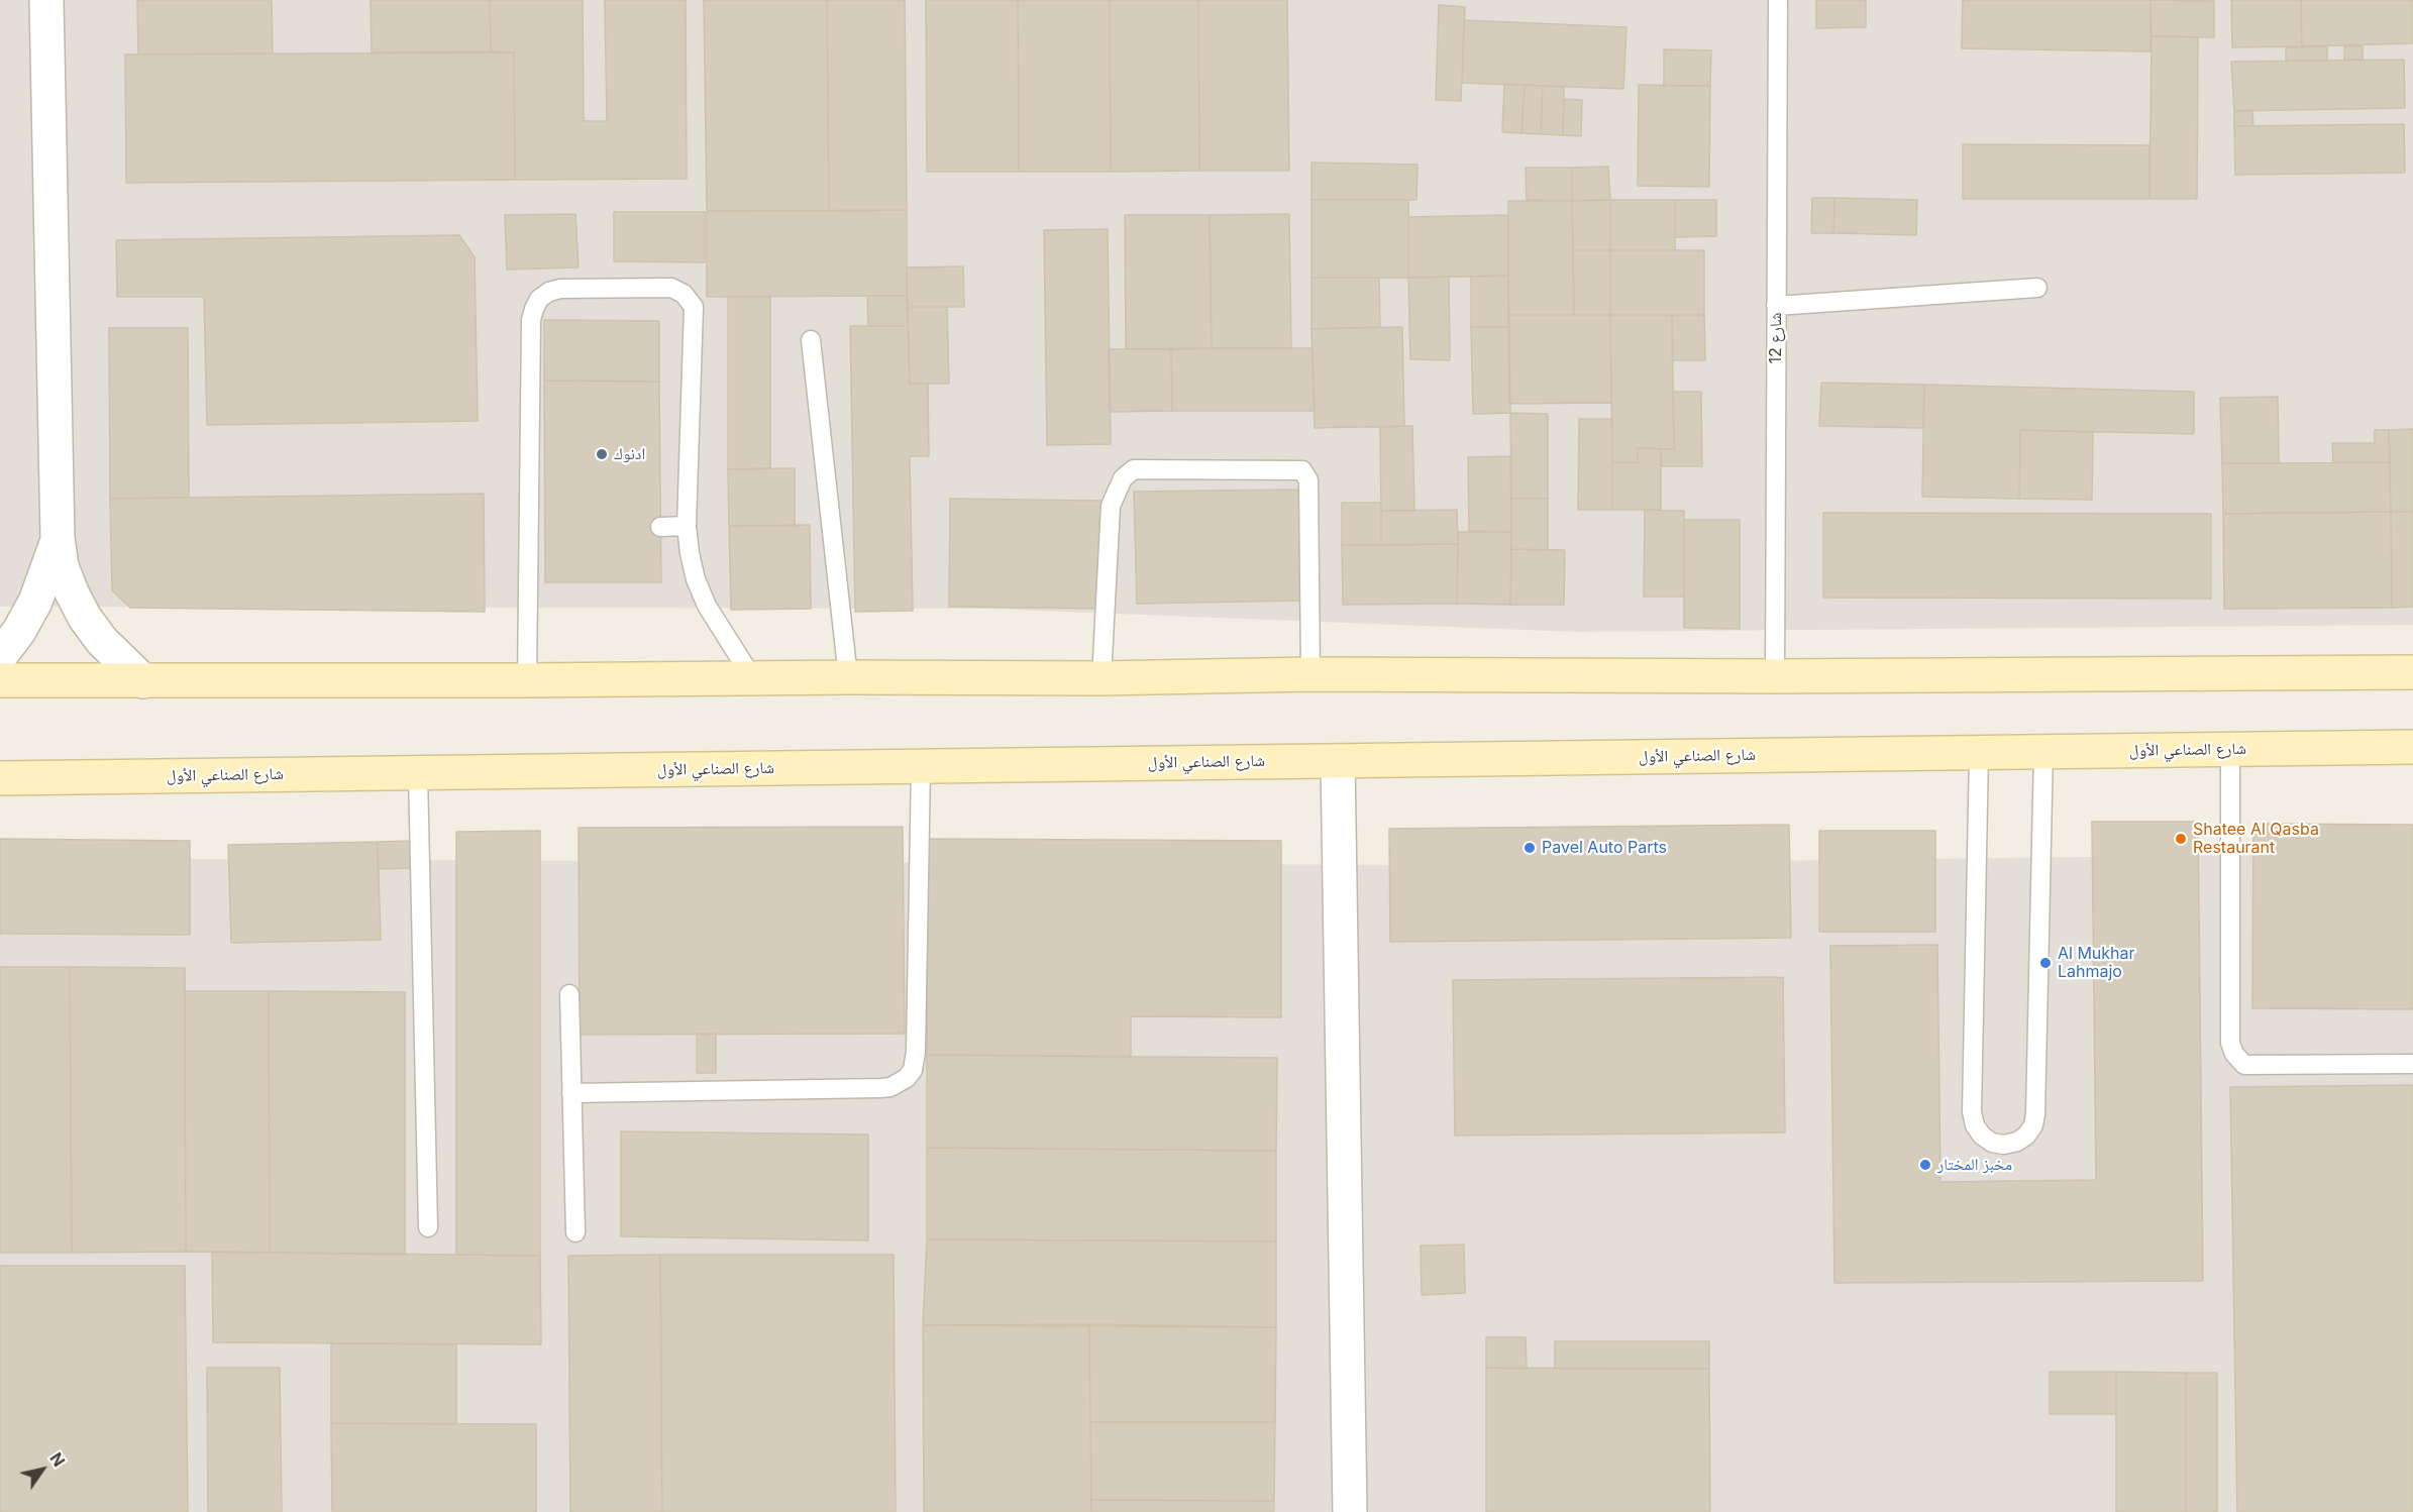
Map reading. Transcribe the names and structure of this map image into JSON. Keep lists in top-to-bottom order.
{
  "streets": {
    "main road": ["شارع الصناعي الأول"],
    "lane": ["شارع 12"]
  },
  "places": [
    "ادنوك",
    "Shatee Al Qasba Restaurant",
    "Pavel Auto Parts",
    "Al Mukhar Lahmajo",
    "مخبز المختار"
  ],
  "north": "top right"
}
